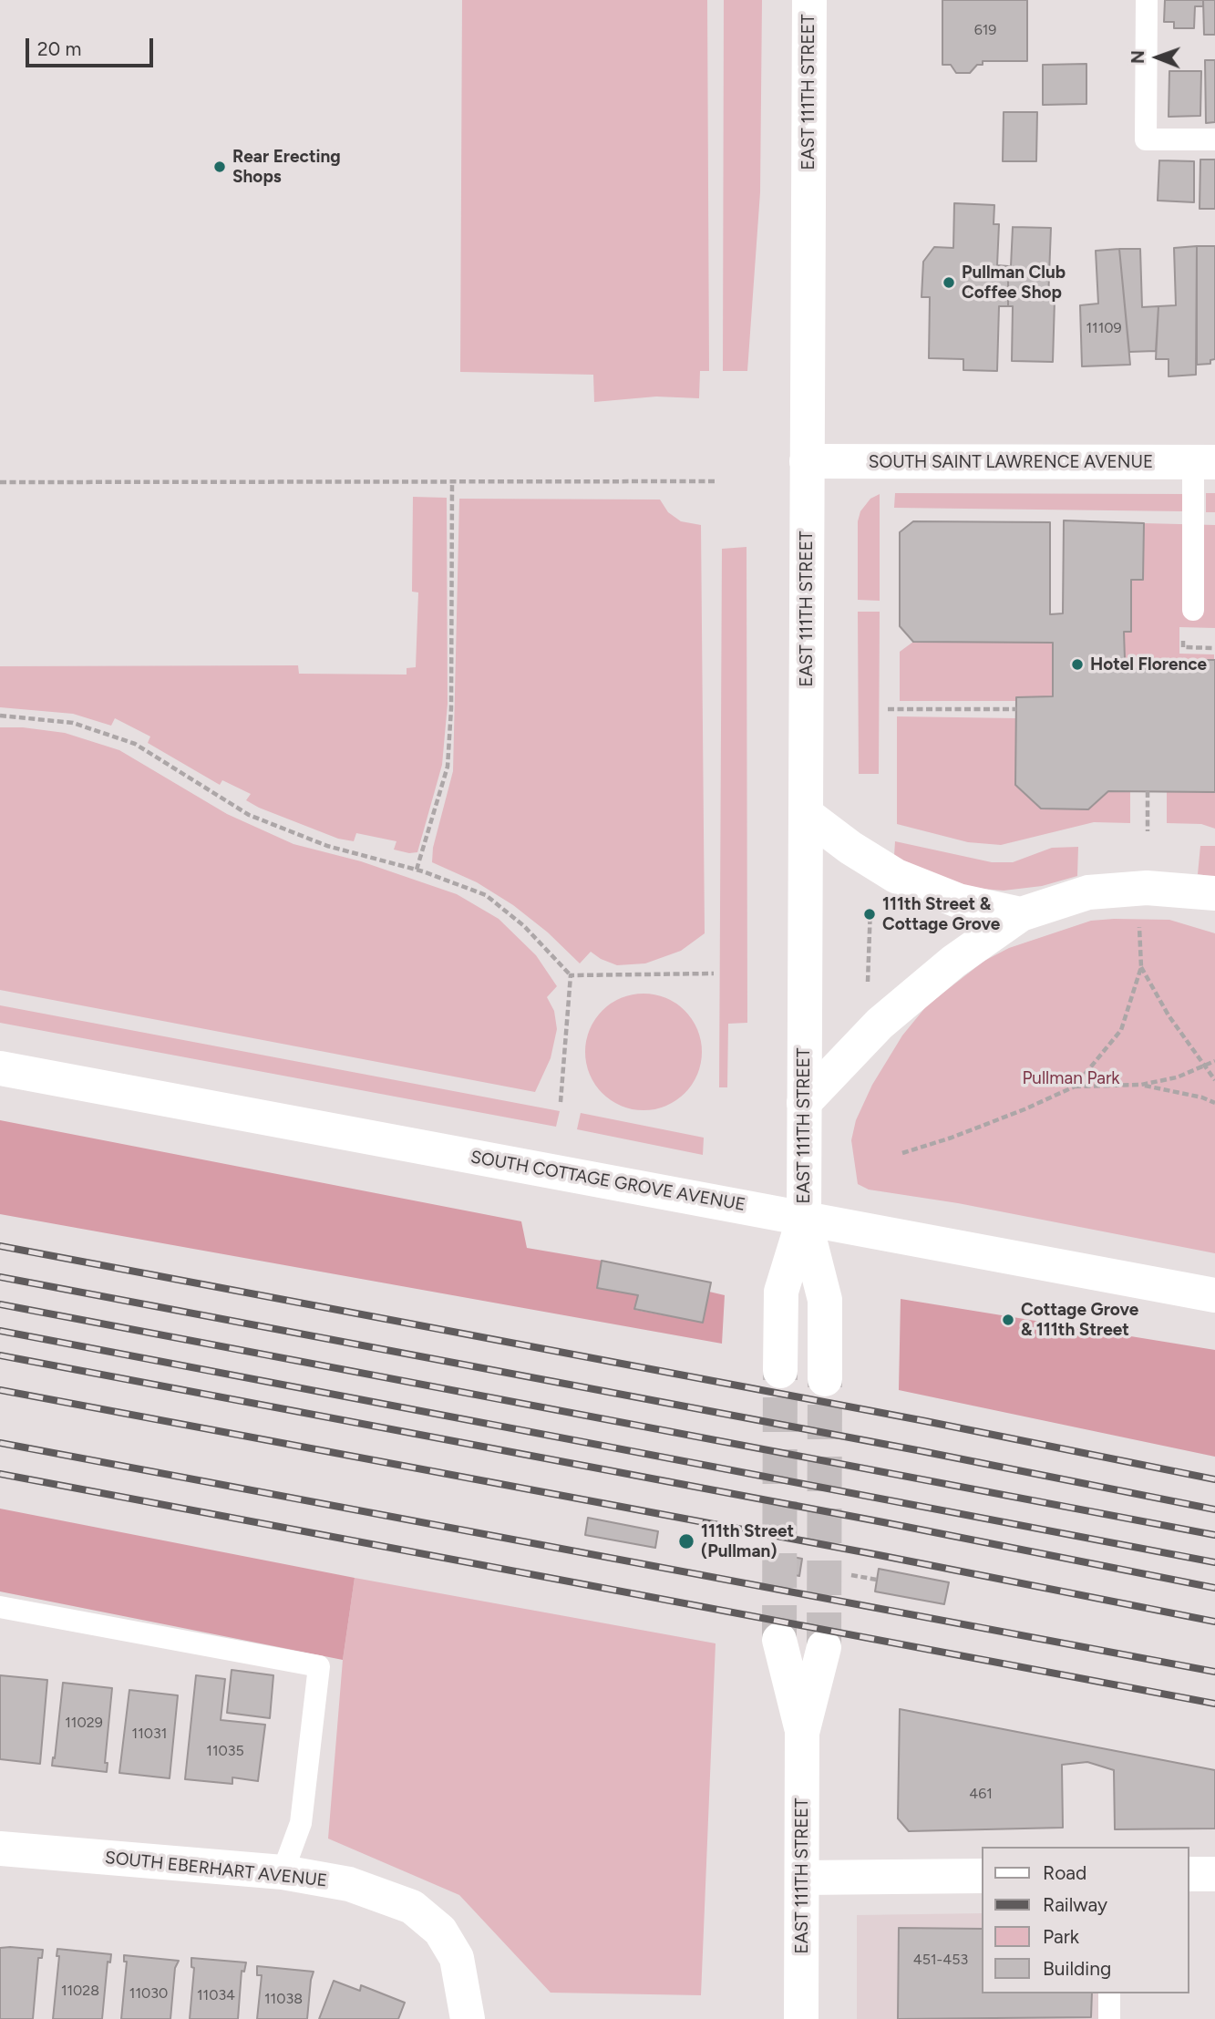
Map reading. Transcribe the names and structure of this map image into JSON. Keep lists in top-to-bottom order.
{
  "streets": {
    "street": [
      "EAST 111TH STREET",
      "SOUTH SAINT LAWRENCE AVENUE",
      "SOUTH COTTAGE GROVE AVENUE",
      "SOUTH EBERHART AVENUE"
    ]
  },
  "crossings": [
    ["EAST 111TH STREET", "SOUTH SAINT LAWRENCE AVENUE"],
    ["EAST 111TH STREET", "SOUTH COTTAGE GROVE AVENUE"]
  ],
  "parks": ["Pullman Park"],
  "places": [
    "Rear Erecting Shops",
    "Pullman Club Coffee Shop",
    "Hotel Florence",
    "111th Street & Cottage Grove",
    "Cottage Grove & 111th Street",
    "111th Street (Pullman)"
  ],
  "house_numbers": [
    "619",
    "11109",
    "11029",
    "11031",
    "11035",
    "461",
    "451-453",
    "11028",
    "11030",
    "11034",
    "11038"
  ],
  "legend": [
    "Road",
    "Railway",
    "Park",
    "Building"
  ],
  "scale_bar": "20 m",
  "north": "left"
}
